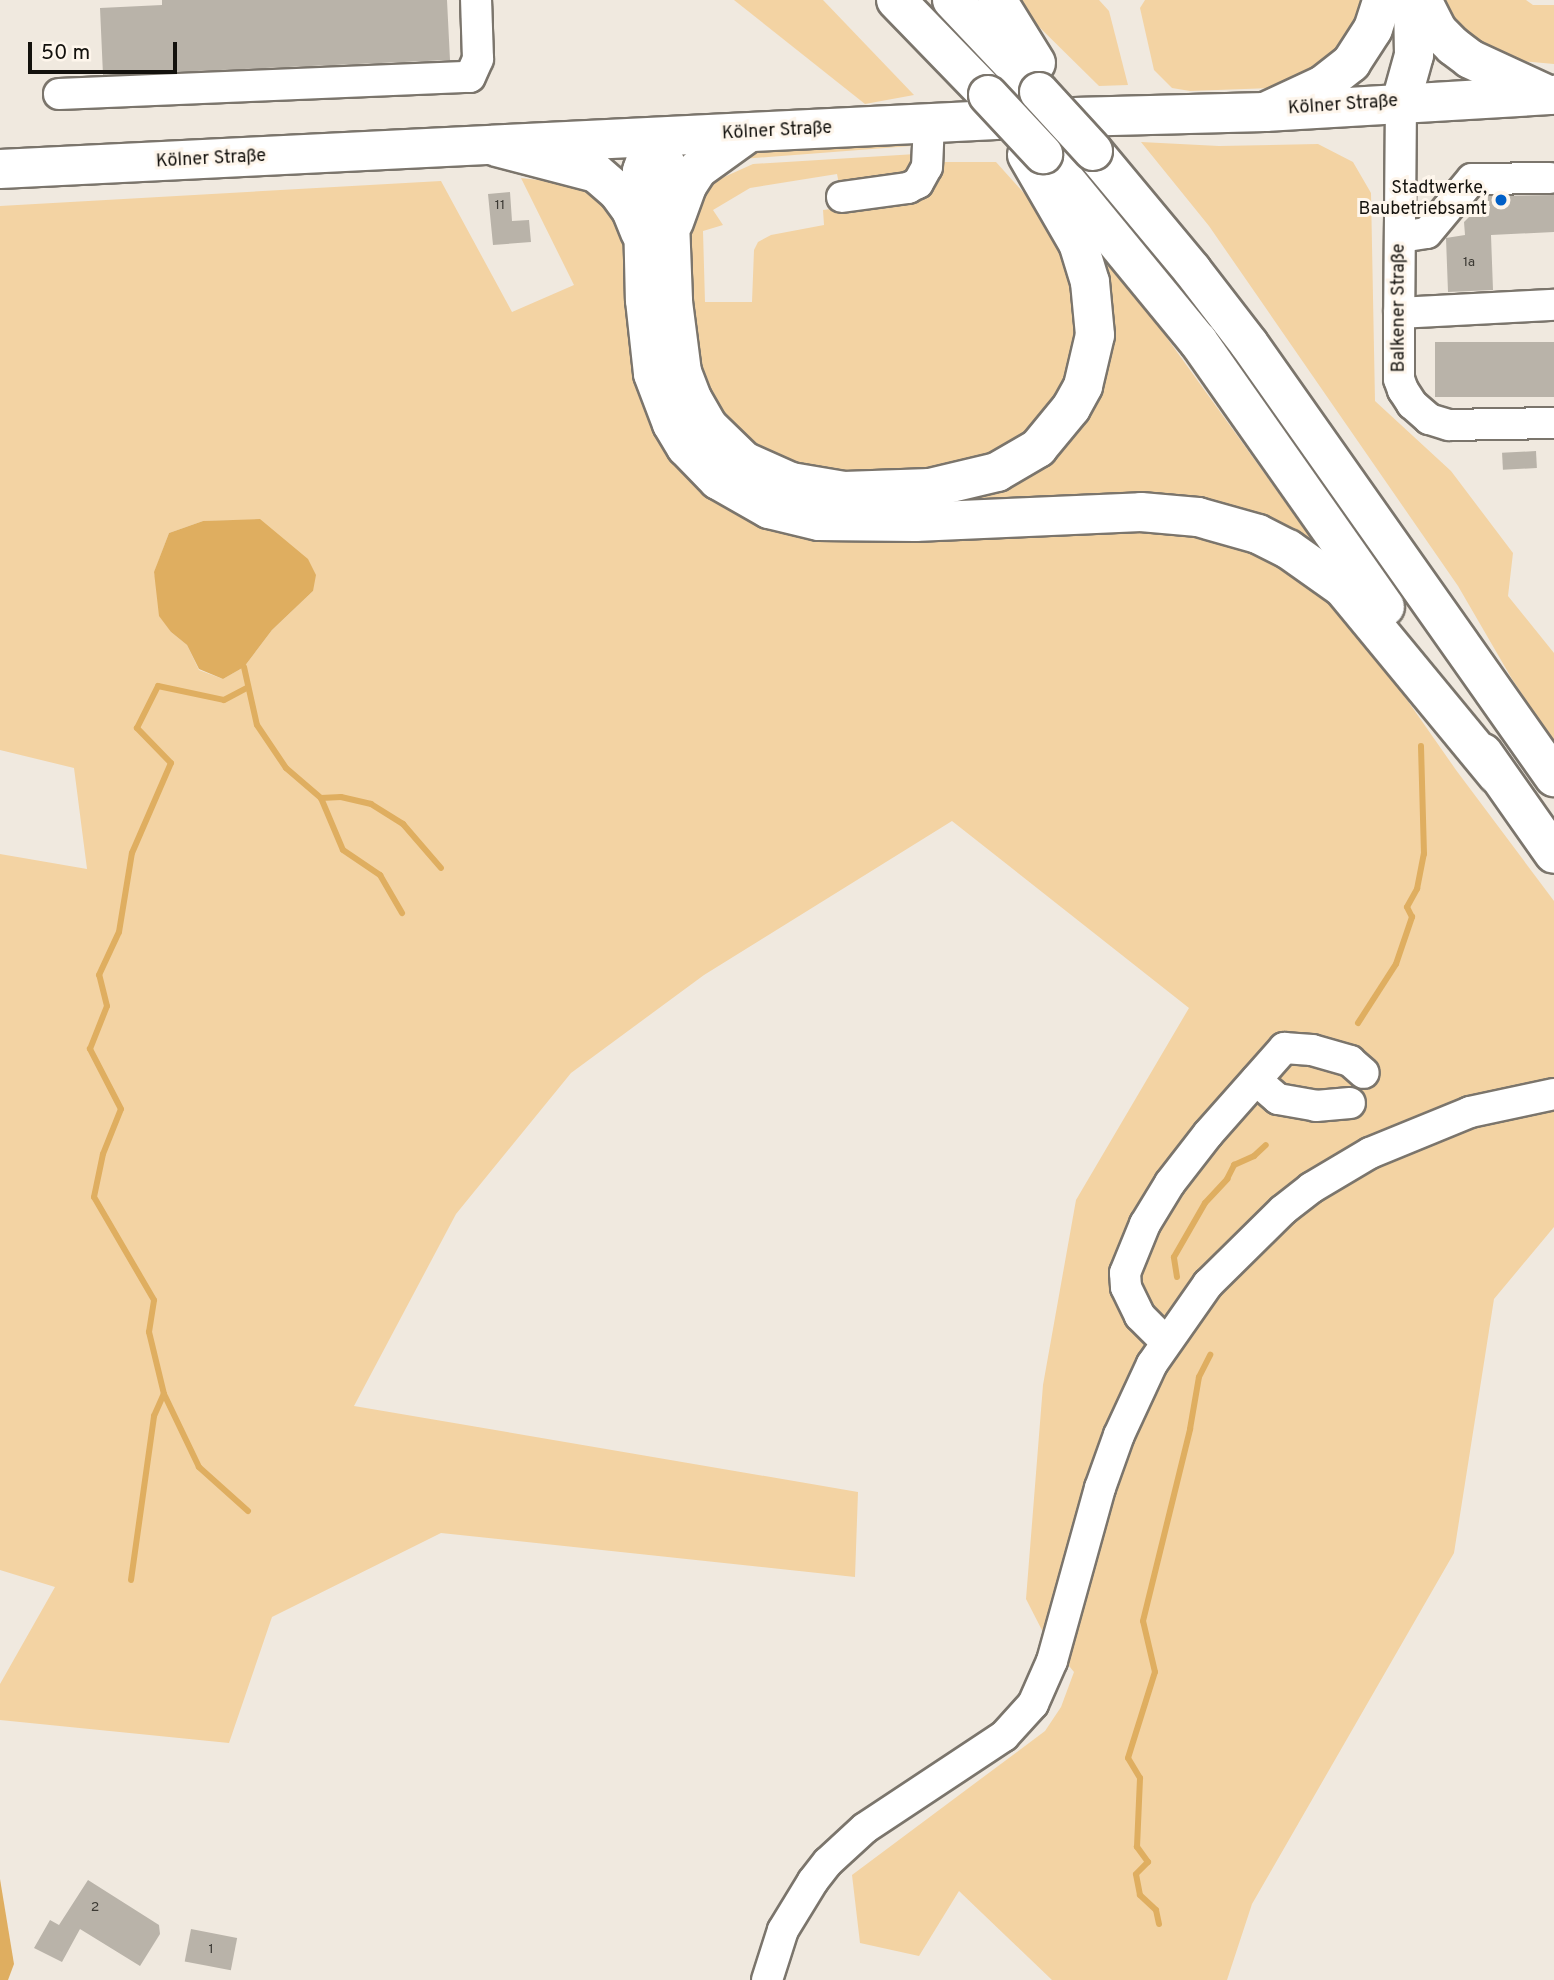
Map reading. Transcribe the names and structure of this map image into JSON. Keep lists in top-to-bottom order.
{
  "streets": {
    "main road": ["Kölner Straße"],
    "street": ["Balkener Straße"]
  },
  "crossings": [
    ["Kölner Straße", "Balkener Straße"]
  ],
  "places": ["Stadtwerke, Baubetriebsamt"],
  "house_numbers": [
    "11",
    "1a",
    "2",
    "1"
  ],
  "scale_bar": "50 m"
}
